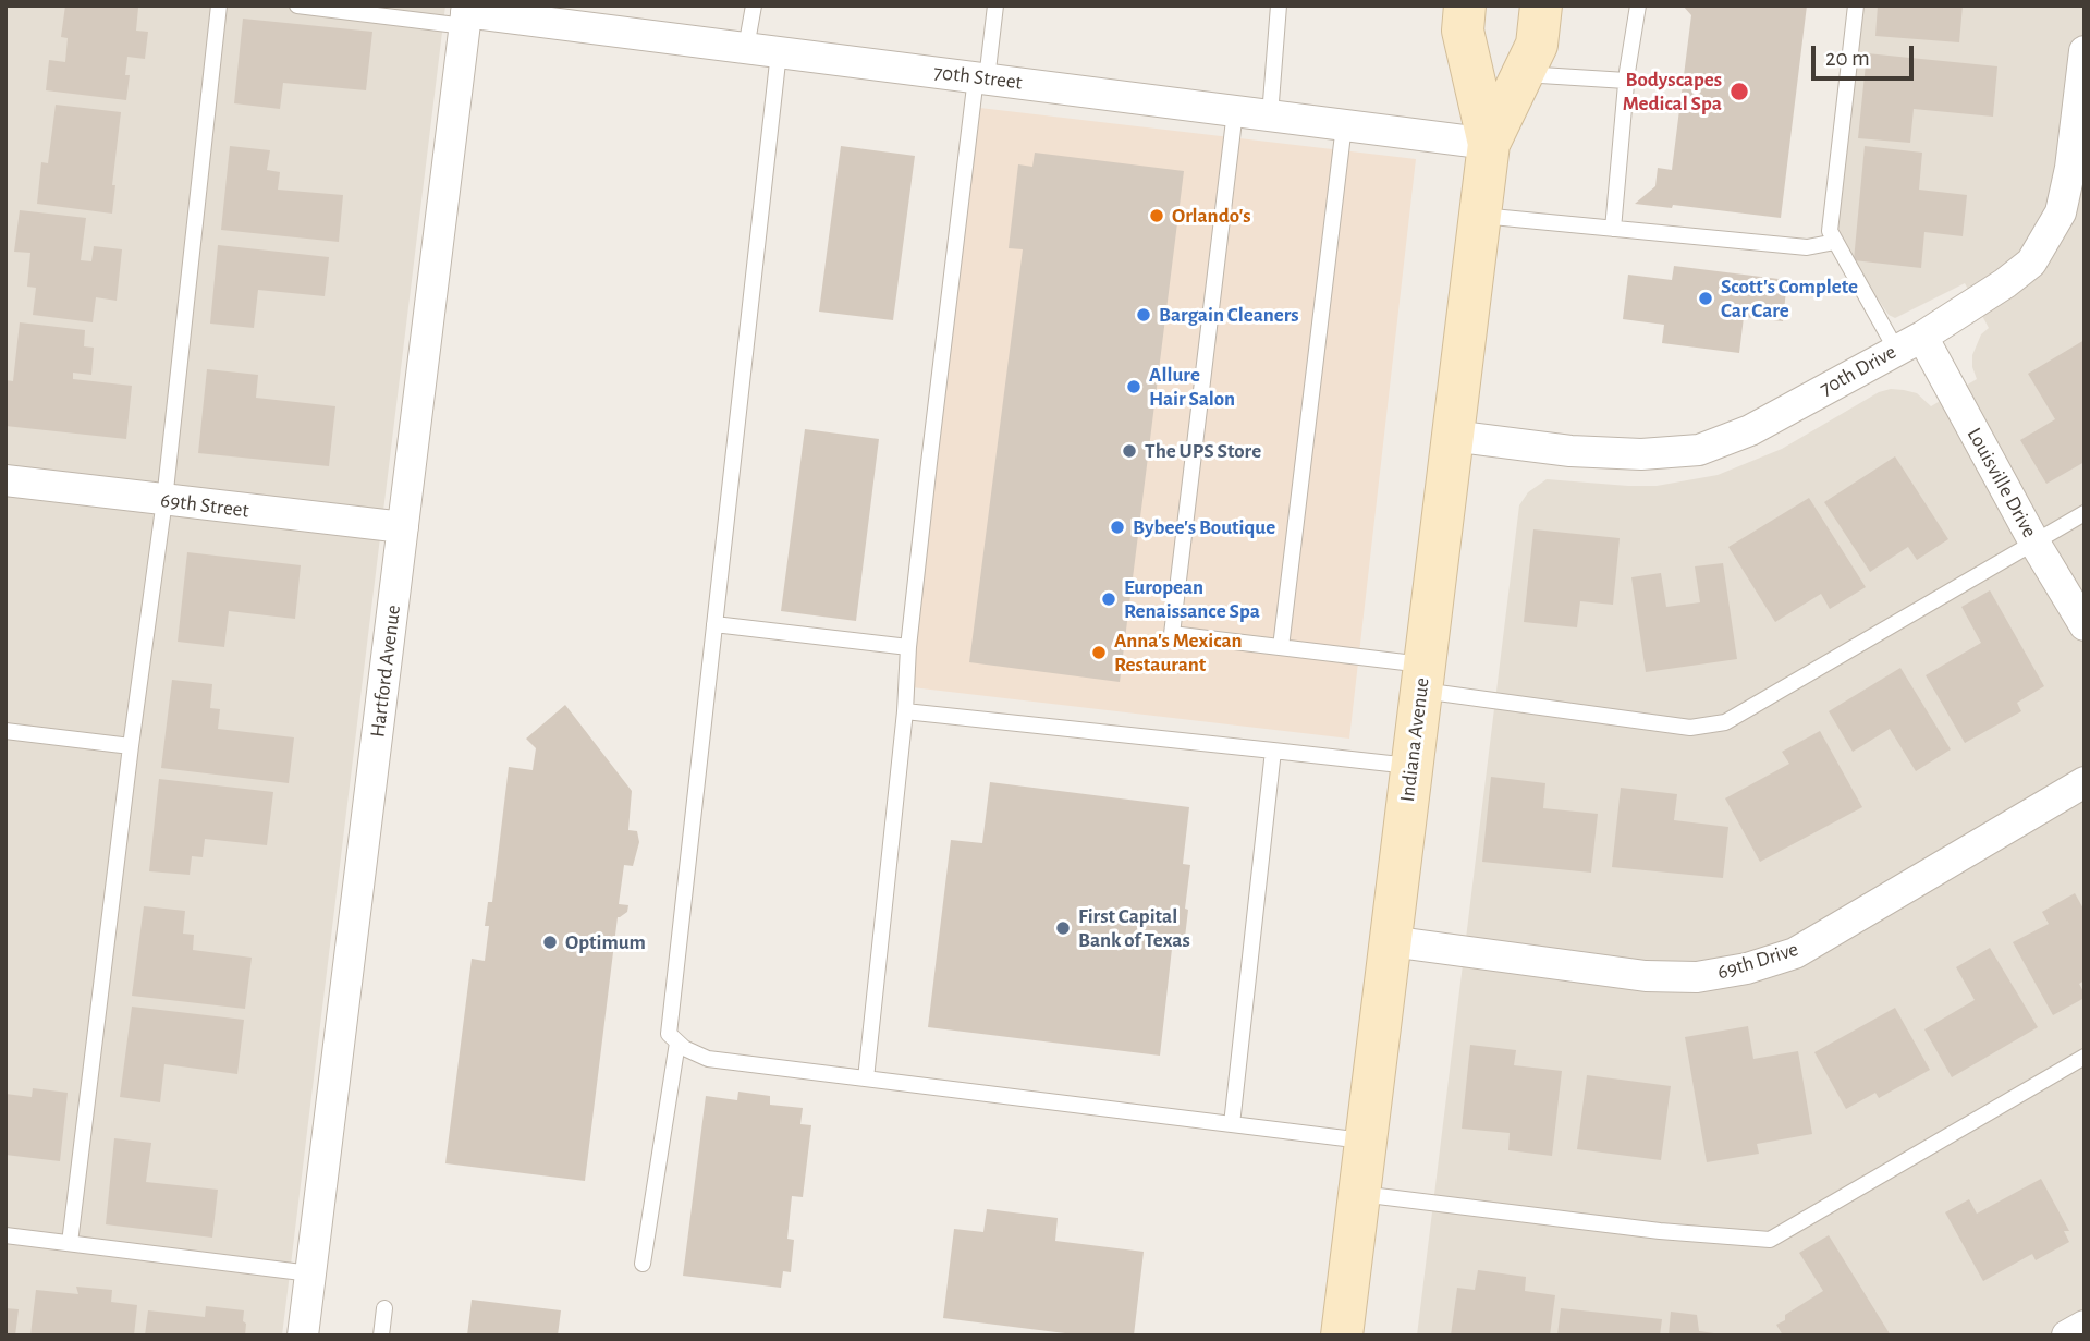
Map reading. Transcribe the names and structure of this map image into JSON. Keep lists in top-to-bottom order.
{
  "streets": {
    "main road": ["Indiana Avenue"],
    "street": [
      "70th Street",
      "70th Drive",
      "Louisville Drive",
      "69th Street",
      "Hartford Avenue",
      "69th Drive"
    ]
  },
  "crossings": [
    ["70th Street", "Hartford Avenue"],
    ["70th Street", "Indiana Avenue"],
    ["70th Drive", "Louisville Drive"],
    ["70th Drive", "Indiana Avenue"],
    ["69th Street", "Hartford Avenue"],
    ["Indiana Avenue", "69th Drive"]
  ],
  "places": [
    "Bodyscapes Medical Spa",
    "Orlando's",
    "Scott's Complete Car Care",
    "Bargain Cleaners",
    "Allure Hair Salon",
    "The UPS Store",
    "Bybee's Boutique",
    "European Renaissance Spa",
    "Anna's Mexican Restaurant",
    "First Capital Bank of Texas",
    "Optimum"
  ],
  "scale_bar": "20 m"
}
